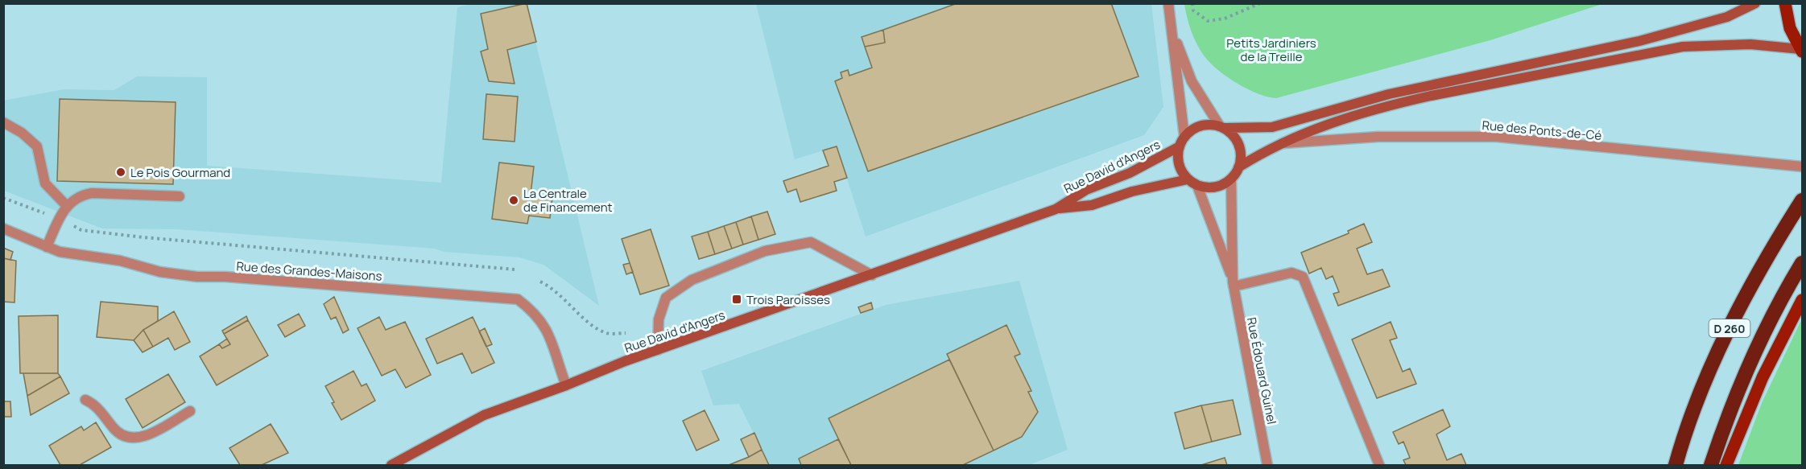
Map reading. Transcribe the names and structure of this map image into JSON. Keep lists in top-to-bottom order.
{
  "streets": {
    "highway": ["D 260"],
    "main road": ["Rue David d'Angers"],
    "street": ["Rue des Ponts-de-Cé", "Rue des Grandes-Maisons", "Rue Édouard Guinel"]
  },
  "crossings": [
    ["Rue David d'Angers", "Rue des Grandes-Maisons"],
    ["Rue David d'Angers", "Rue Édouard Guinel"]
  ],
  "parks": ["Petits Jardiniers de la Treille"],
  "places": {
    "other": ["Le Pois Gourmand", "La Centrale de Financement"],
    "transit": ["Trois Paroisses"]
  }
}
